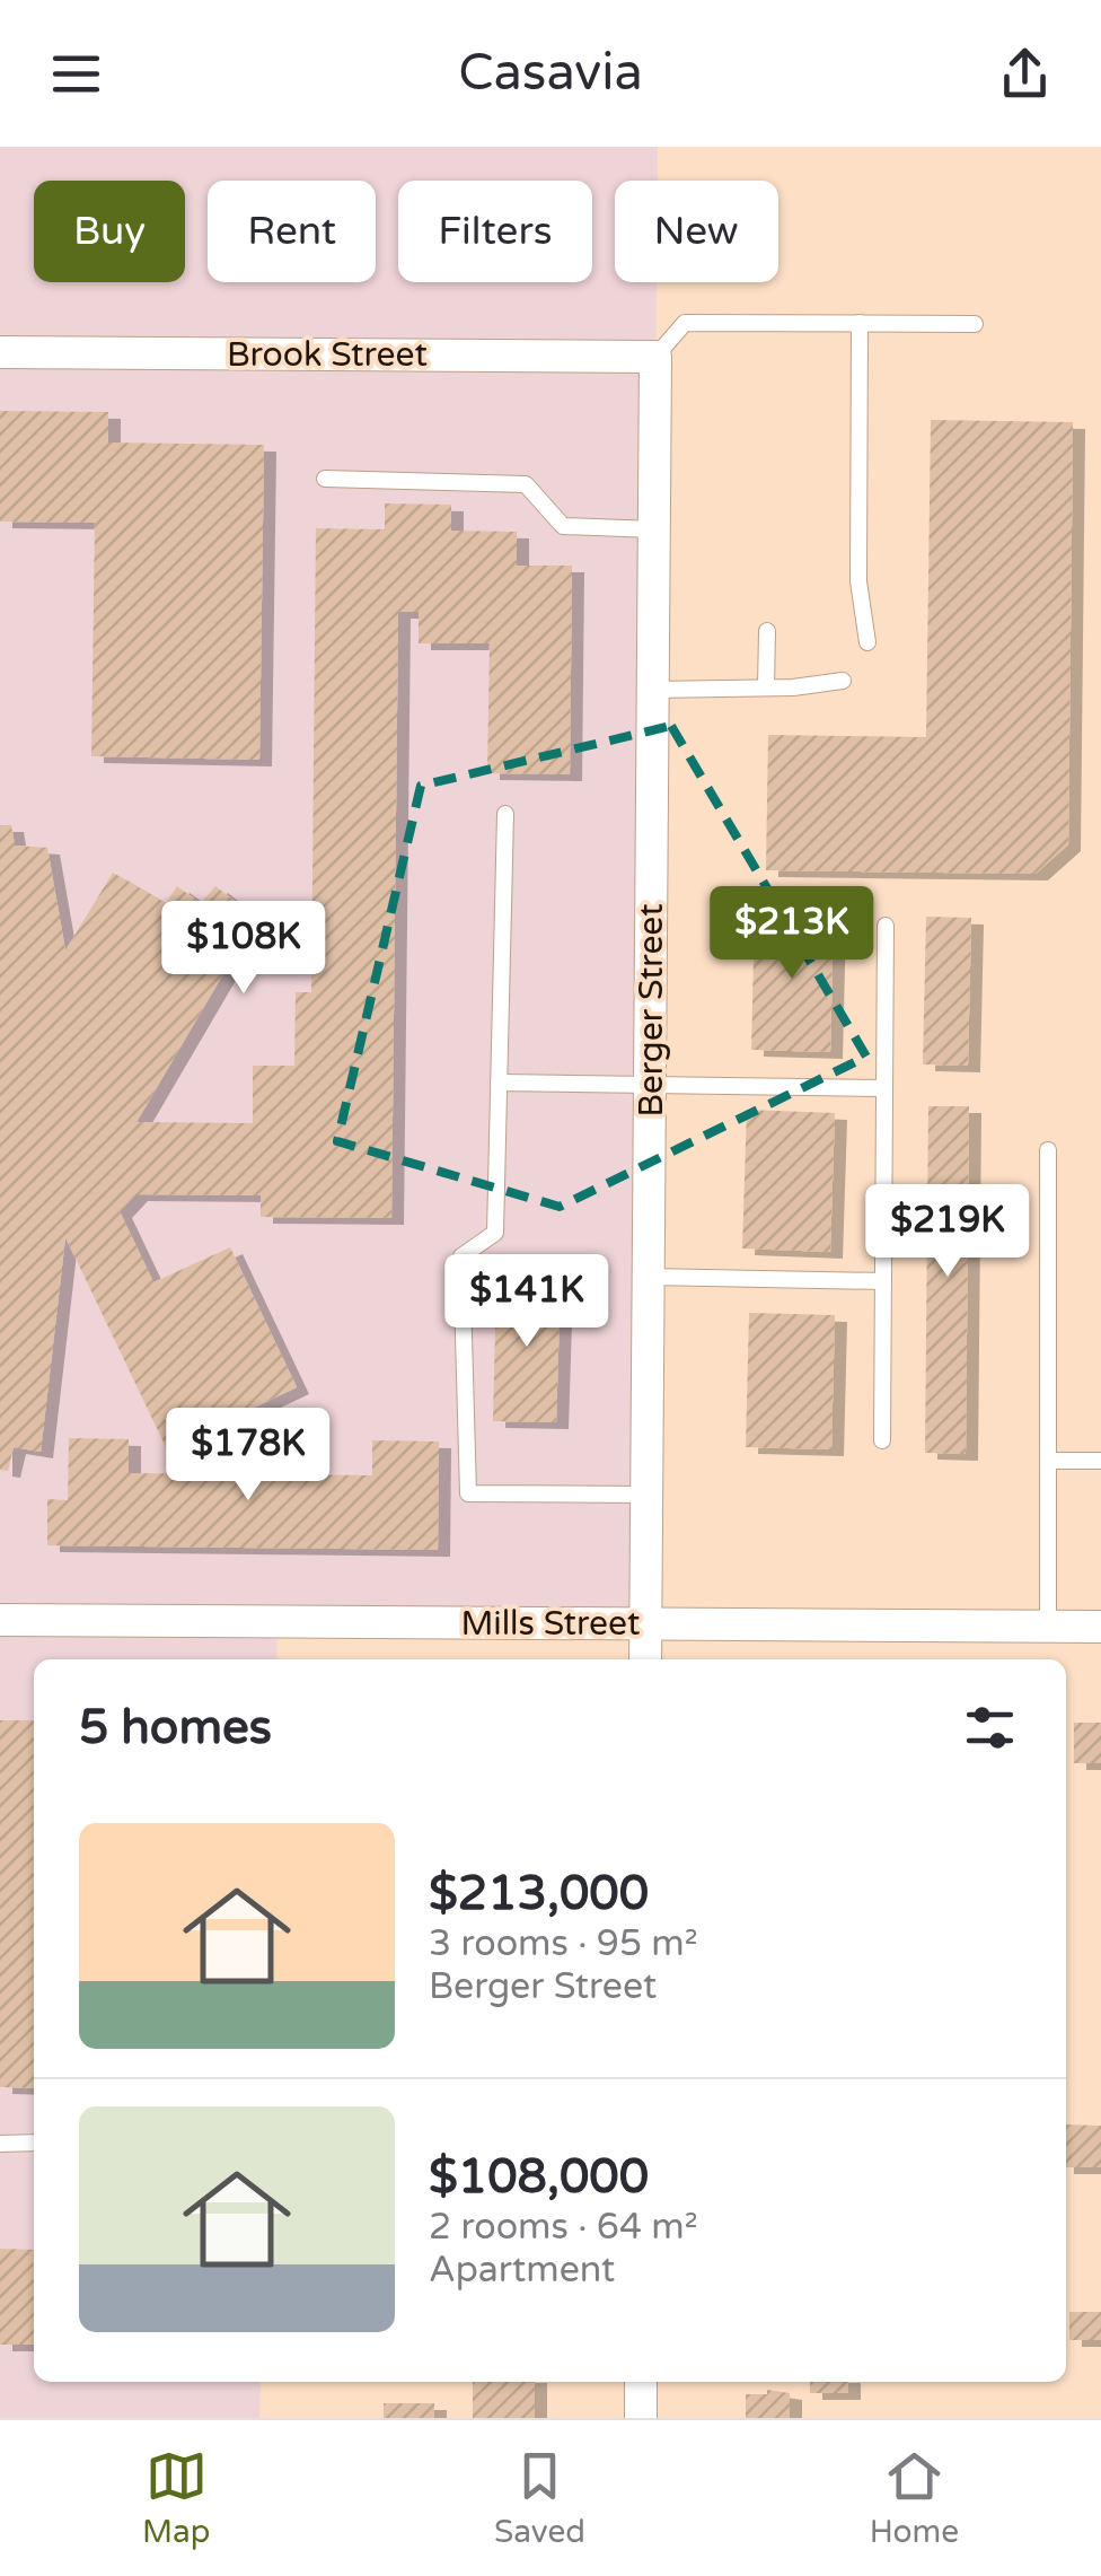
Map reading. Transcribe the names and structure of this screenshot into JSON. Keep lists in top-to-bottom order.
{
  "streets": {
    "street": ["Brook Street", "Berger Street", "Mills Street"]
  },
  "crossings": [
    ["Brook Street", "Berger Street"],
    ["Berger Street", "Mills Street"]
  ],
  "page": {
    "header": "Casavia",
    "chip": [
      "Buy",
      "Rent",
      "Filters",
      "New"
    ],
    "price": [
      "$213K",
      "$108K",
      "$219K",
      "$141K",
      "$178K"
    ],
    "heading": "5 homes",
    "list": [
      {
        "name": "$213,000",
        "note": "3 rooms · 95 m² · Berger Street"
      },
      {
        "name": "$108,000",
        "note": "2 rooms · 64 m² · Apartment"
      }
    ],
    "tabs": ["Map", "Saved", "Home"]
  }
}
